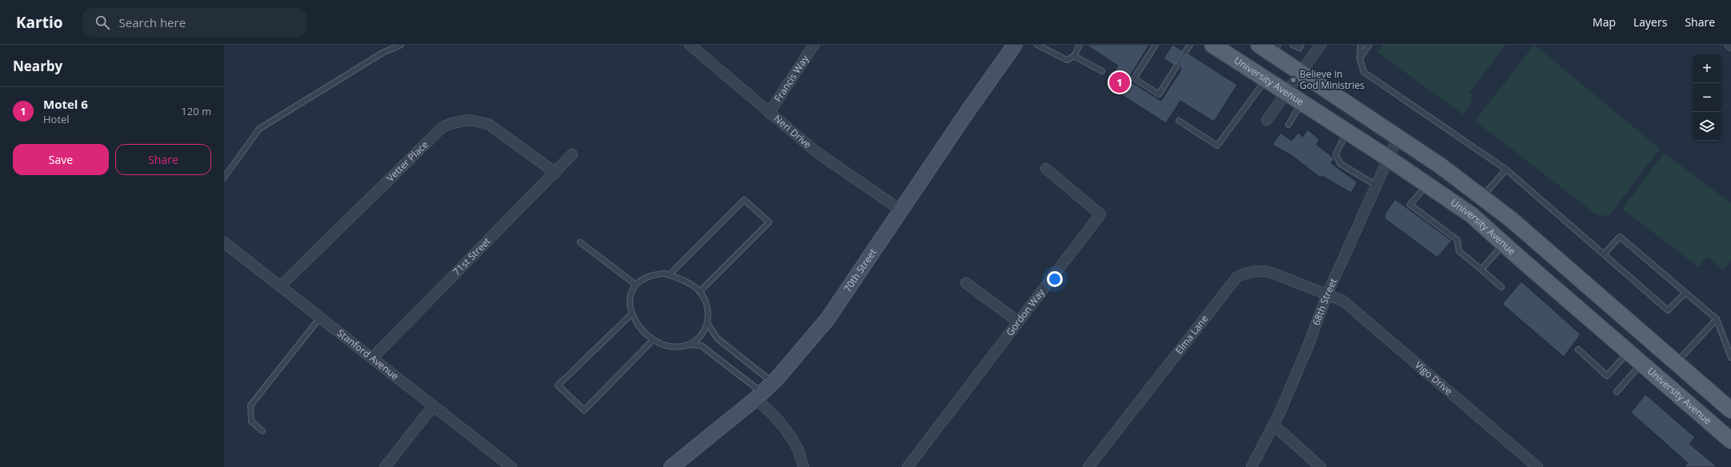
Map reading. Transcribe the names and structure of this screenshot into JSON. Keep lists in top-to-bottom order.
{
  "streets": {
    "main road": ["University Avenue", "70th Street"],
    "street": [
      "Francis Way",
      "Neri Drive",
      "Vetter Place",
      "71st Street",
      "68th Street",
      "Gordon Way",
      "Elma Lane",
      "Stanford Avenue",
      "Vigo Drive"
    ]
  },
  "crossings": [
    ["Francis Way", "Neri Drive"],
    ["University Avenue", "68th Street"],
    ["Neri Drive", "70th Street"],
    ["Vetter Place", "71st Street"],
    ["Vetter Place", "Stanford Avenue"],
    ["71st Street", "Stanford Avenue"],
    ["68th Street", "Elma Lane"],
    ["68th Street", "Vigo Drive"],
    ["Elma Lane", "Vigo Drive"]
  ],
  "places": ["Believe in God Ministries"],
  "page": {
    "header": "Kartio",
    "search": "Search here",
    "nav": ["Map", "Layers", "Share"],
    "heading": "Nearby",
    "map_buttons": ["+", "−"],
    "pins": "1",
    "list": [
      {
        "mark": "1",
        "name": "Motel 6",
        "note": "Hotel",
        "value": "120 m"
      }
    ],
    "buttons": ["Save", "Share"]
  }
}
